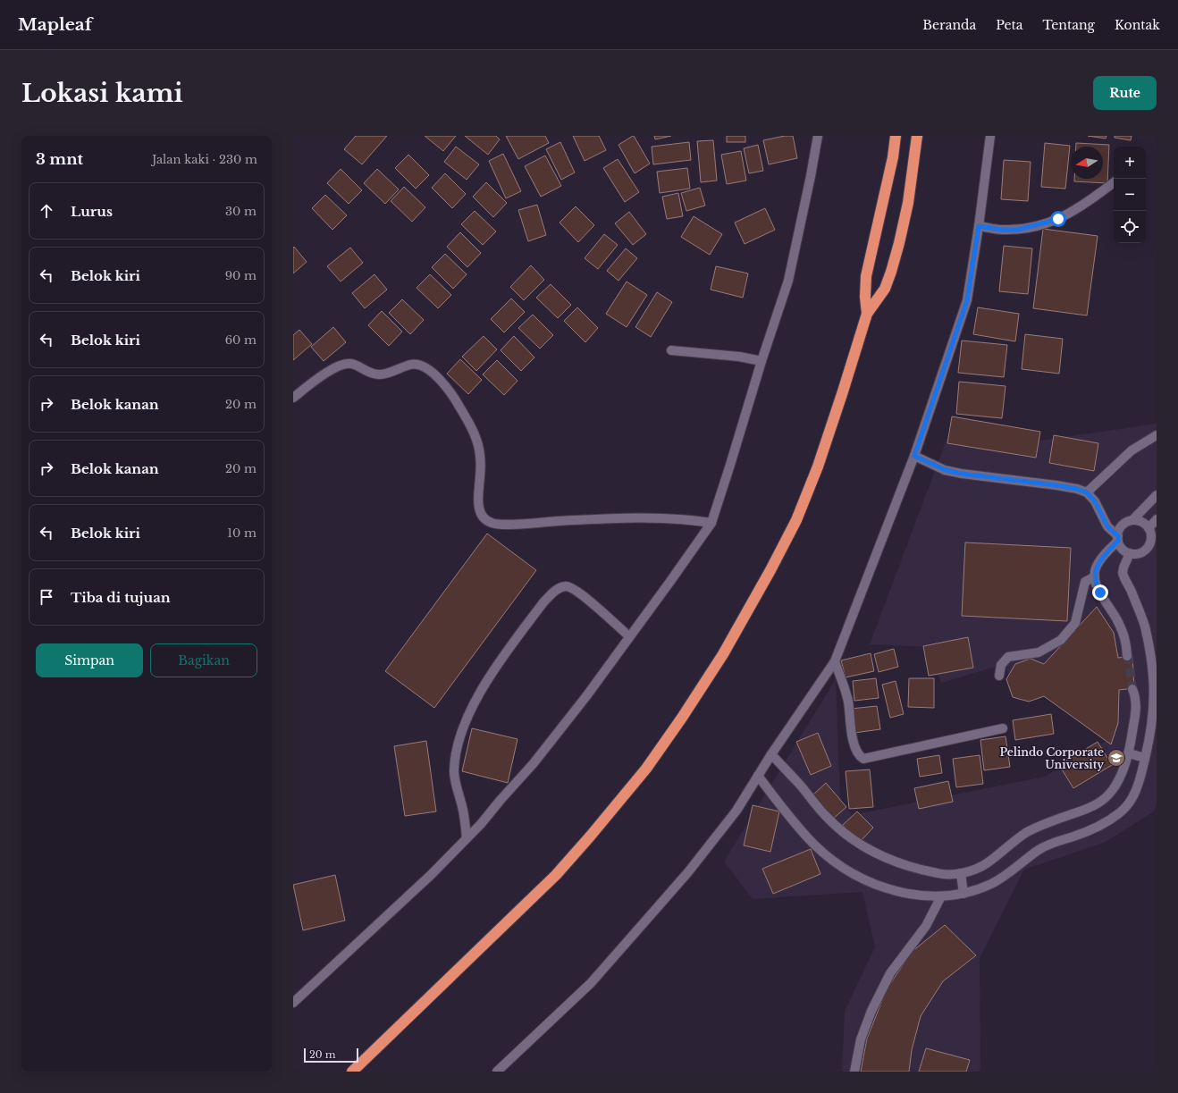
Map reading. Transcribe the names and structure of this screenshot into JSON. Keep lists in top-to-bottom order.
{
  "places": {
    "school or university": ["Pelindo Corporate University"]
  },
  "scale_bar": "20 m",
  "north": "left",
  "page": {
    "header": "Mapleaf",
    "nav": [
      "Beranda",
      "Peta",
      "Tentang",
      "Kontak"
    ],
    "buttons": [
      "Rute",
      ["Simpan", "Bagikan"]
    ],
    "title": "Lokasi kami",
    "heading": ["3 mnt", "Jalan kaki · 230 m"],
    "map_buttons": ["+", "−"],
    "list": [
      ["Lurus", "30 m"],
      ["Belok kiri", "90 m"],
      ["Belok kiri", "60 m"],
      ["Belok kanan", "20 m"],
      ["Belok kanan", "20 m"],
      ["Belok kiri", "10 m"],
      "Tiba di tujuan"
    ],
    "scale": "20 m"
  }
}
